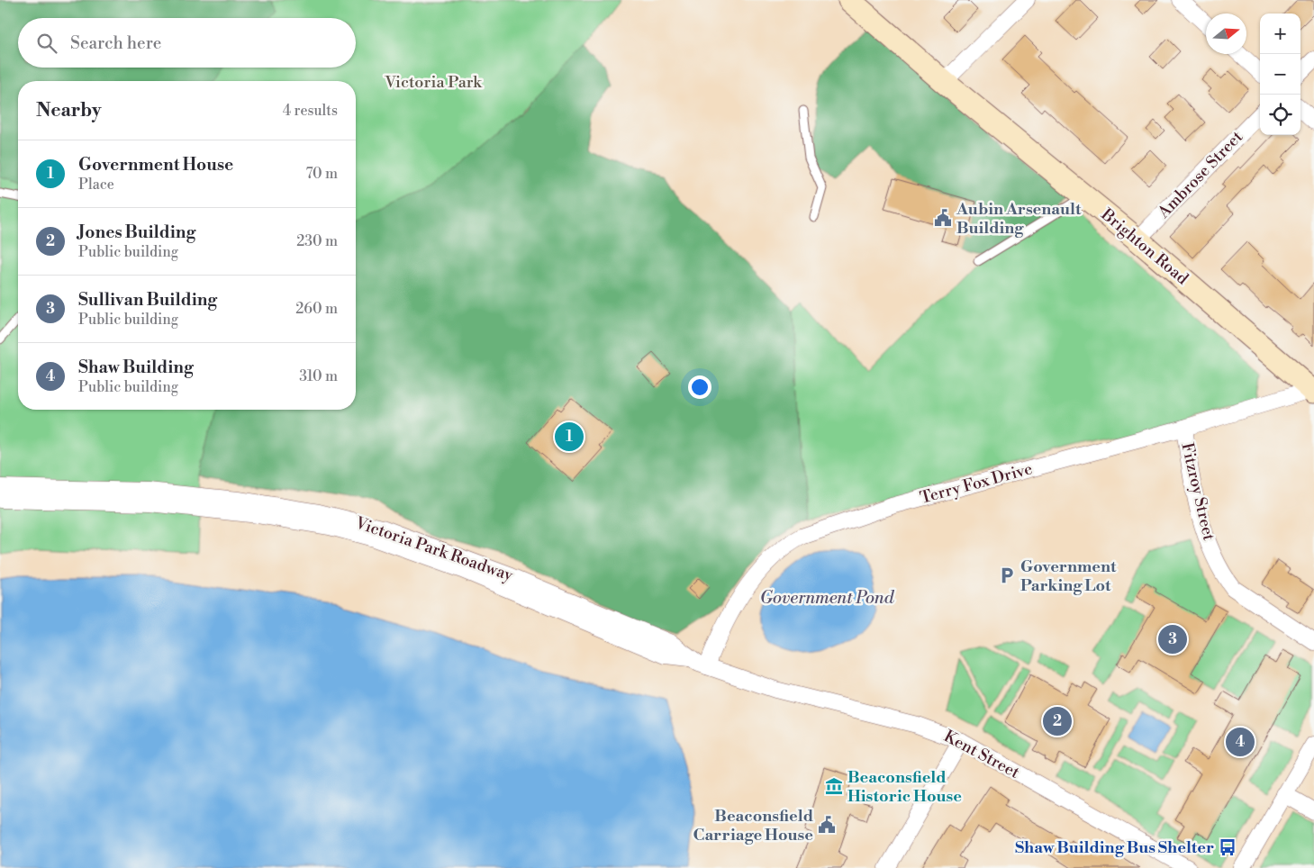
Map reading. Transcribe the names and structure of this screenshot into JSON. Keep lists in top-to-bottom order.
{
  "streets": {
    "main road": ["Brighton Road"],
    "street": [
      "Ambrose Street",
      "Terry Fox Drive",
      "Fitzroy Street",
      "Victoria Park Roadway",
      "Kent Street"
    ]
  },
  "crossings": [
    ["Ambrose Street", "Brighton Road"],
    ["Brighton Road", "Terry Fox Drive"],
    ["Terry Fox Drive", "Fitzroy Street"],
    ["Terry Fox Drive", "Victoria Park Roadway"],
    ["Terry Fox Drive", "Kent Street"],
    ["Victoria Park Roadway", "Kent Street"]
  ],
  "water": ["Government Pond"],
  "parks": ["Victoria Park"],
  "places": {
    "public building": ["Aubin Arsenault Building", "Beaconsfield Carriage House"],
    "parking": ["Government Parking Lot"],
    "museum": ["Beaconsfield Historic House"],
    "bus stop": ["Shaw Building Bus Shelter"]
  },
  "north": "right",
  "page": {
    "map_buttons": ["+", "−"],
    "search": "Search here",
    "heading": ["Nearby", "4 results"],
    "list": [
      {
        "mark": "1",
        "name": "Government House",
        "note": "Place",
        "value": "70 m"
      },
      {
        "mark": "2",
        "name": "Jones Building",
        "note": "Public building",
        "value": "230 m"
      },
      {
        "mark": "3",
        "name": "Sullivan Building",
        "note": "Public building",
        "value": "260 m"
      },
      {
        "mark": "4",
        "name": "Shaw Building",
        "note": "Public building",
        "value": "310 m"
      }
    ],
    "pins": [
      "1",
      "3",
      "2",
      "4"
    ]
  }
}
